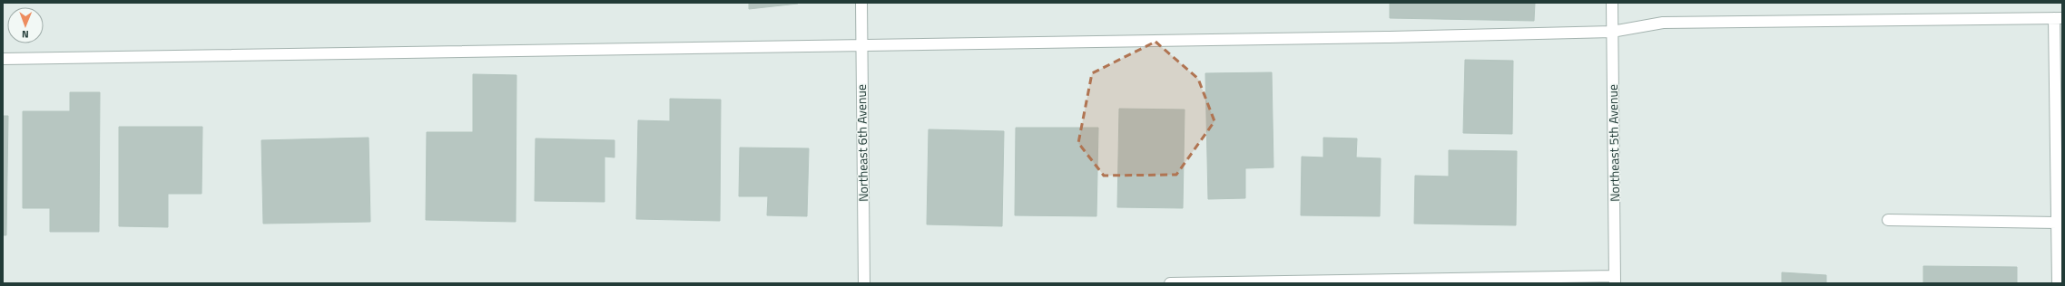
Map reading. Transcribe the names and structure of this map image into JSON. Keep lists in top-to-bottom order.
{
  "streets": {
    "street": ["Northeast 6th Avenue", "Northeast 5th Avenue"]
  },
  "north": "bottom"
}
